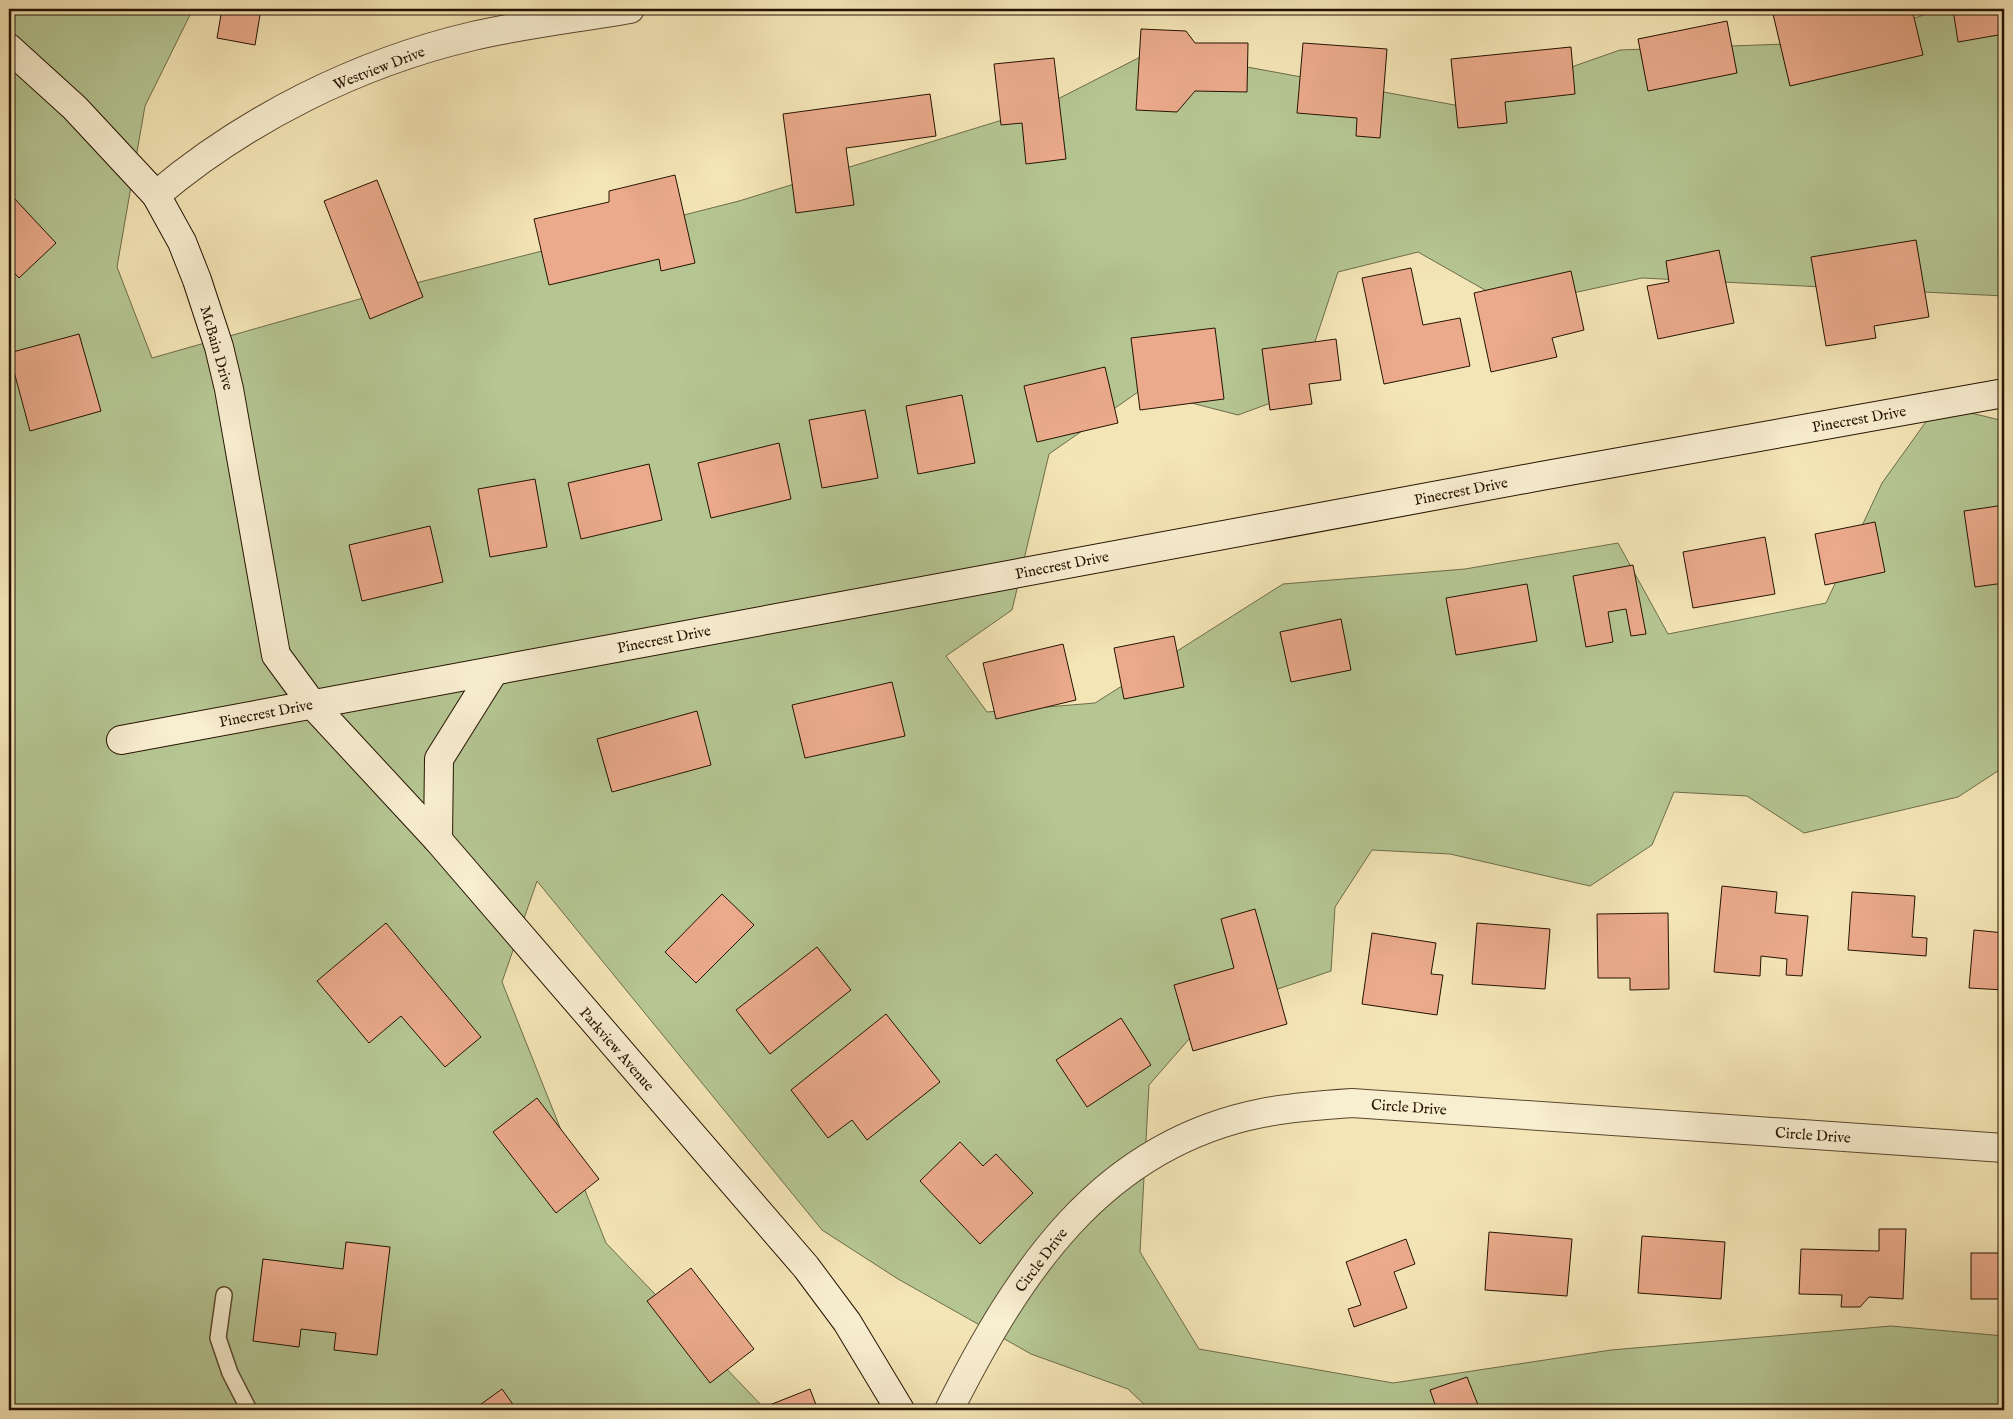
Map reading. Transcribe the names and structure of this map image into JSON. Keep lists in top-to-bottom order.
{
  "streets": {
    "street": [
      "Westview Drive",
      "McBain Drive",
      "Pinecrest Drive",
      "Parkview Avenue",
      "Circle Drive"
    ]
  },
  "crossings": [
    ["Westview Drive", "McBain Drive"],
    ["McBain Drive", "Pinecrest Drive"],
    ["McBain Drive", "Parkview Avenue"],
    ["Pinecrest Drive", "Parkview Avenue"]
  ]
}
